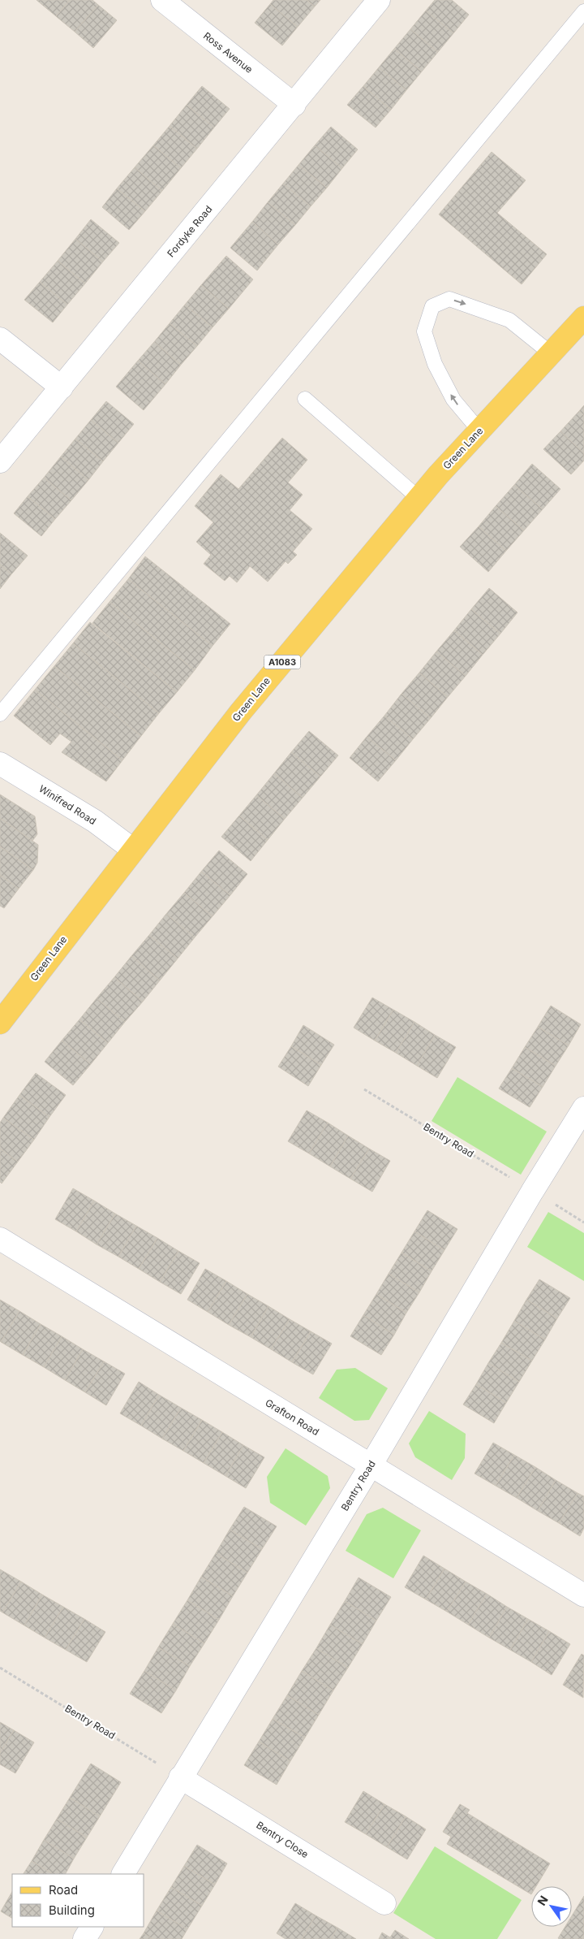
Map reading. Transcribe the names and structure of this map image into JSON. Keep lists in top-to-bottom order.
{
  "streets": {
    "main road": ["Green Lane", "A1083"],
    "street": [
      "Ross Avenue",
      "Fordyke Road",
      "Winifred Road",
      "Bentry Road",
      "Grafton Road",
      "Bentry Close"
    ]
  },
  "crossings": [
    ["Ross Avenue", "Fordyke Road"],
    ["Green Lane", "Winifred Road"],
    ["Bentry Road", "Grafton Road"],
    ["Bentry Road", "Bentry Close"]
  ],
  "legend": ["Road", "Building"],
  "north": "top left"
}
